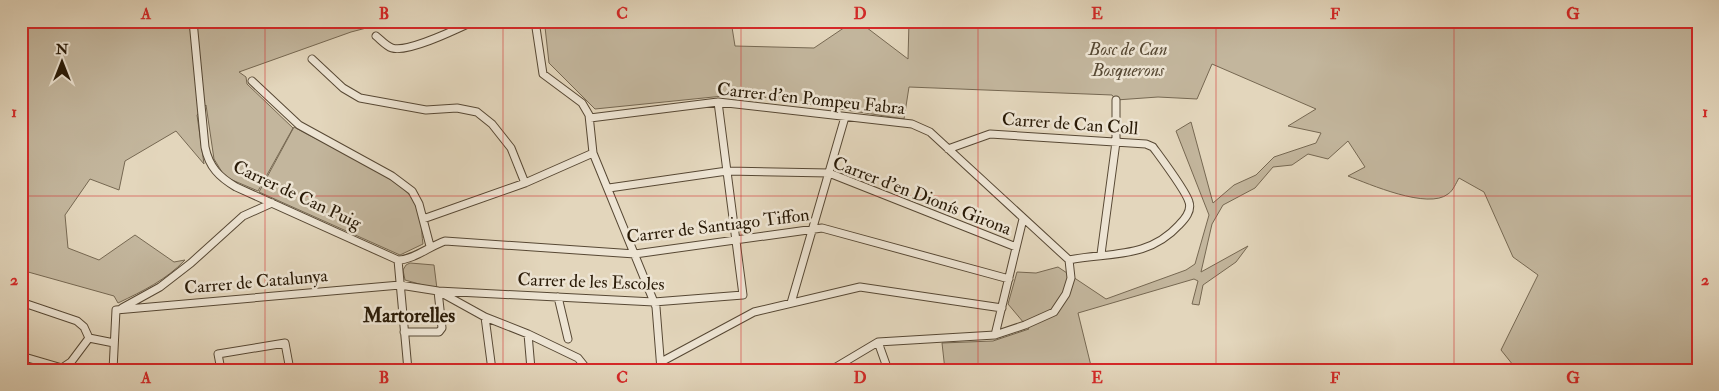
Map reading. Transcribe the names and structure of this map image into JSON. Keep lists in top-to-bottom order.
{
  "streets": {
    "street": [
      "Carrer d'en Pompeu Fabra",
      "Carrer de Can Coll",
      "Carrer de Can Puig",
      "Carrer d'en Dionís Girona",
      "Carrer de Santiago Tiffon",
      "Carrer de Catalunya",
      "Carrer de les Escoles"
    ]
  },
  "crossings": [
    ["Carrer d'en Pompeu Fabra", "Carrer de Can Coll"],
    ["Carrer de Can Puig", "Carrer de Santiago Tiffon"],
    ["Carrer de Santiago Tiffon", "Carrer de les Escoles"]
  ],
  "districts": ["Martorelles"],
  "parks": ["Bosc de Can Bosquerons"],
  "north": "top",
  "grid": {
    "columns": [
      "A",
      "B",
      "C",
      "D",
      "E",
      "F",
      "G"
    ],
    "rows": ["1", "2"]
  }
}
